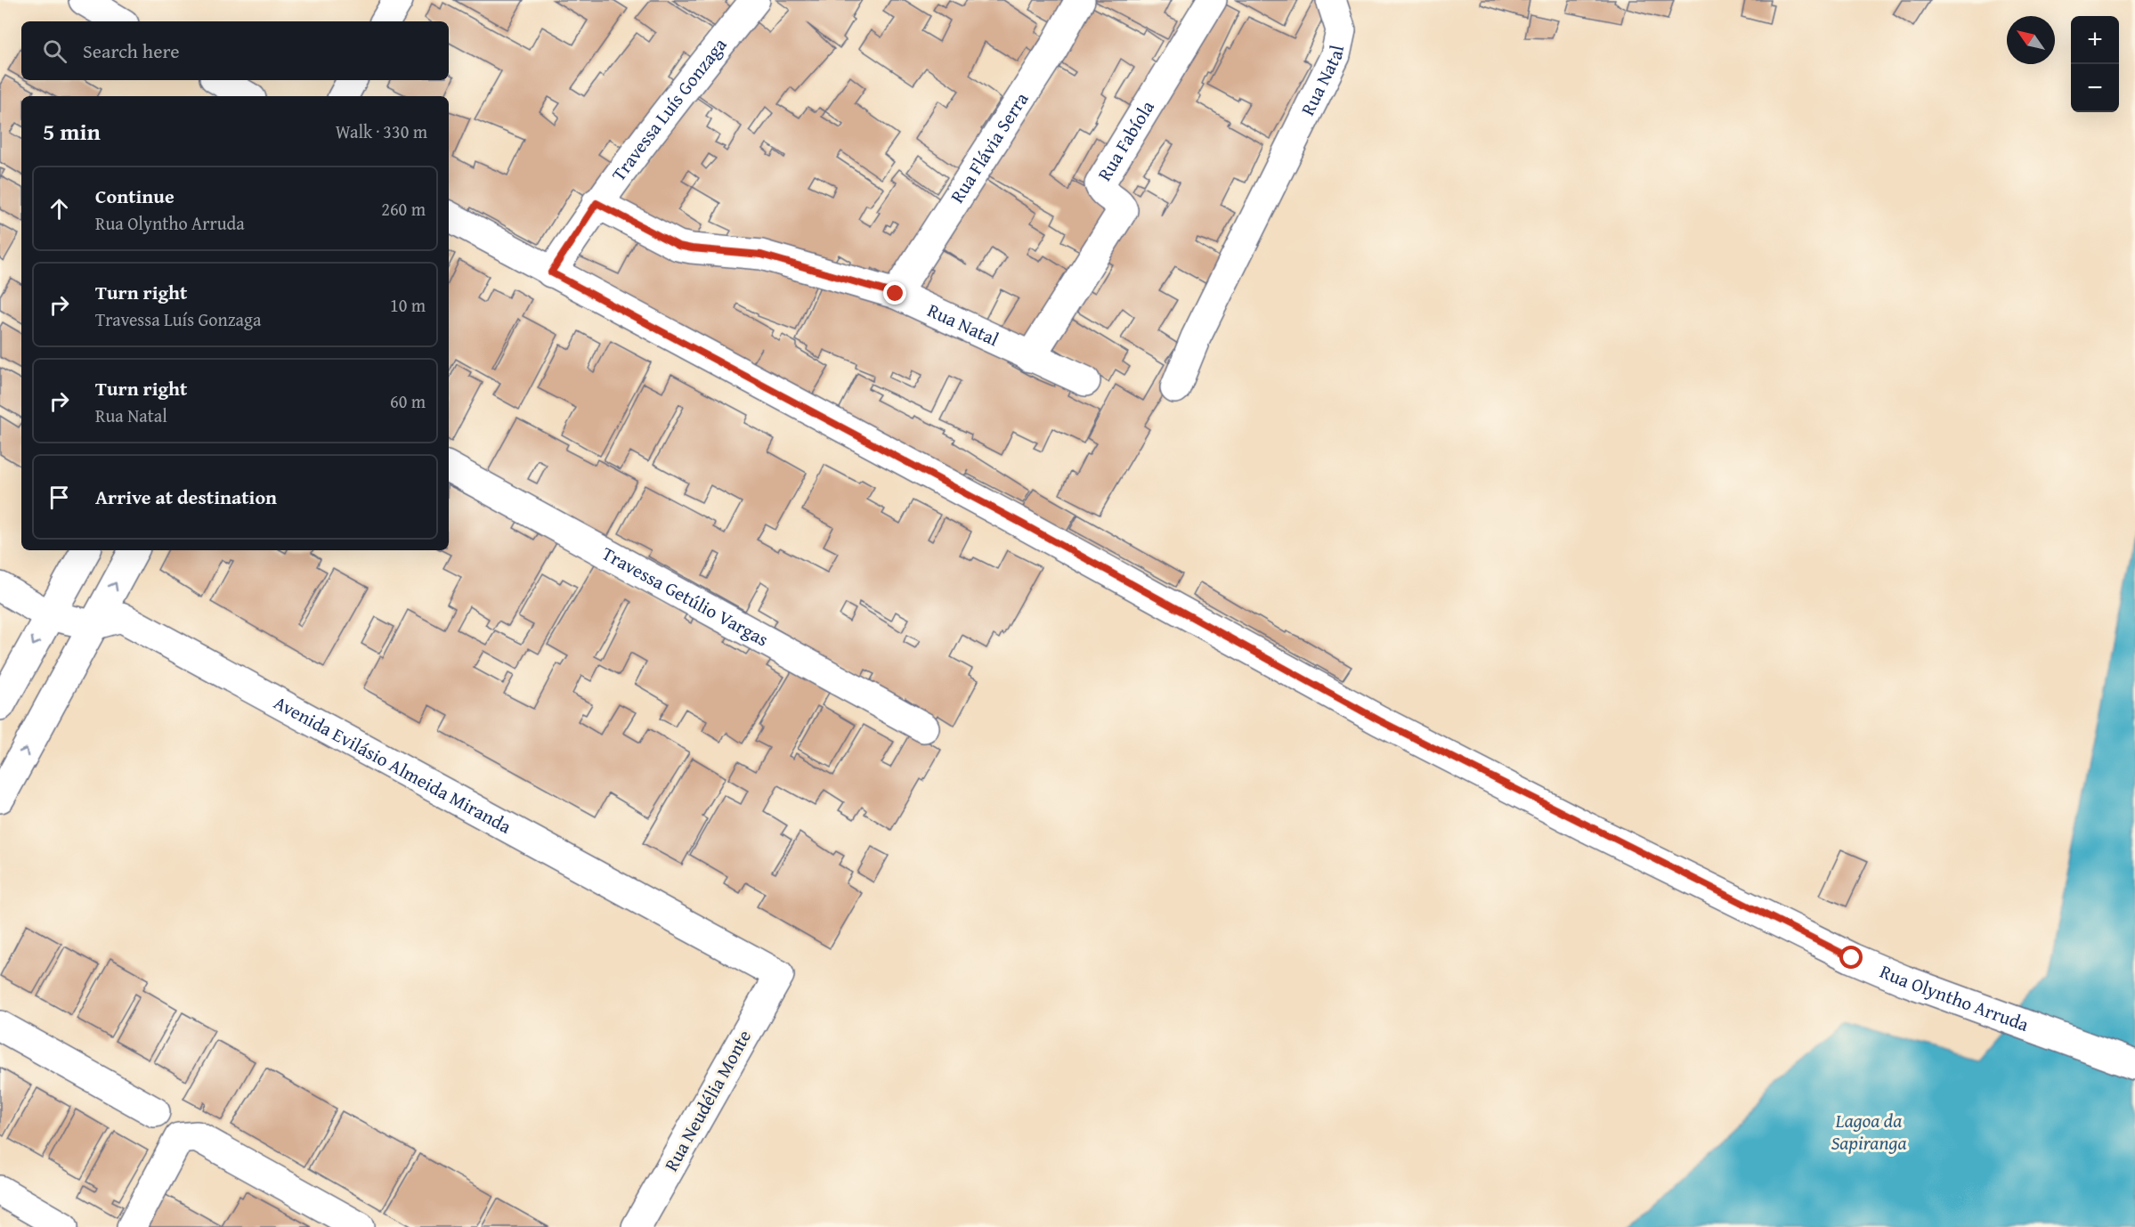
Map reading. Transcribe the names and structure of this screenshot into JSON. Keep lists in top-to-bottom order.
{
  "streets": {
    "street": [
      "Rua Natal",
      "Travessa Luís Gonzaga",
      "Rua Fabíola",
      "Rua Flávia Serra",
      "Travessa Getúlio Vargas",
      "Avenida Evilásio Almeida Miranda",
      "Rua Olyntho Arruda",
      "Rua Neudélia Monte"
    ]
  },
  "crossings": [
    ["Rua Natal", "Travessa Luís Gonzaga"],
    ["Rua Natal", "Rua Fabíola"],
    ["Rua Natal", "Rua Flávia Serra"],
    ["Travessa Luís Gonzaga", "Rua Olyntho Arruda"],
    ["Avenida Evilásio Almeida Miranda", "Rua Neudélia Monte"]
  ],
  "water": ["Lagoa da Sapiranga"],
  "north": "top left",
  "page": {
    "map_buttons": ["+", "−"],
    "search": "Search here",
    "heading": ["5 min", "Walk · 330 m"],
    "list": [
      ["Continue", "Rua Olyntho Arruda", "260 m"],
      ["Turn right", "Travessa Luís Gonzaga", "10 m"],
      ["Turn right", "Rua Natal", "60 m"],
      "Arrive at destination"
    ]
  }
}
